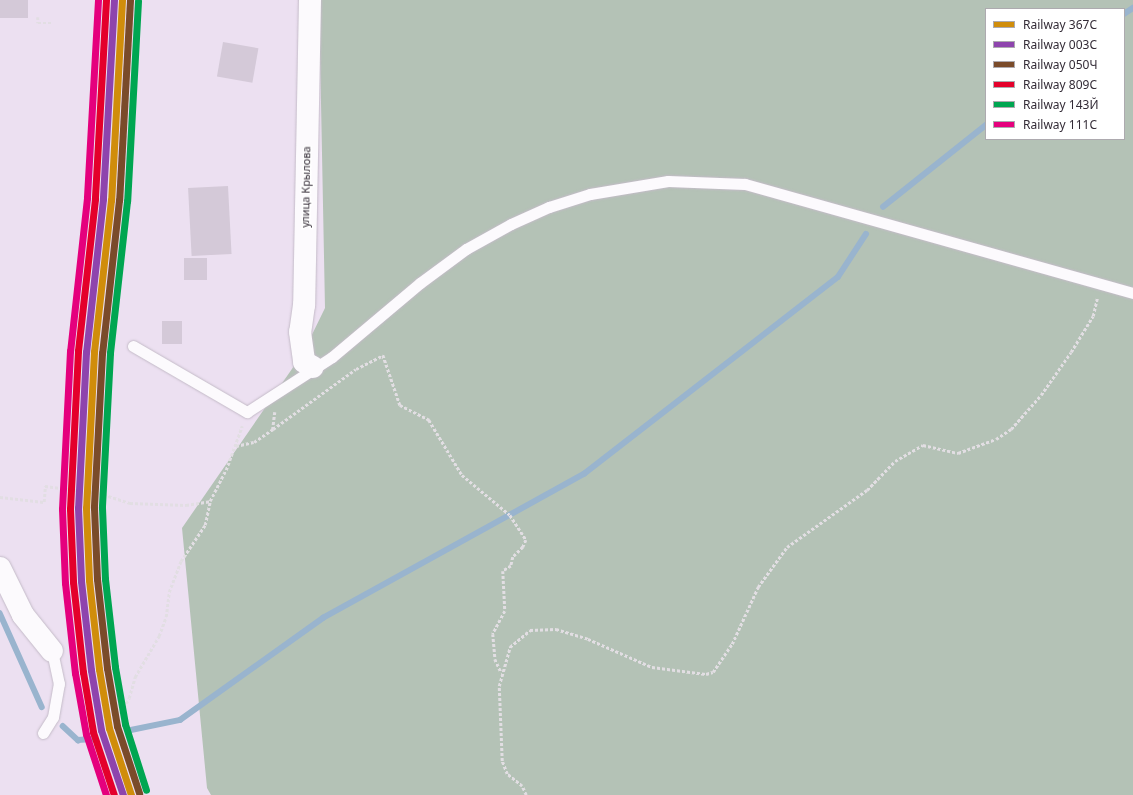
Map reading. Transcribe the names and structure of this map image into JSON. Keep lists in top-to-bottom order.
{
  "streets": {
    "street": ["улица Крылова"]
  },
  "lines": [
    "rail line 367С",
    "rail line 003С",
    "rail line 050Ч",
    "rail line 809С",
    "rail line 111С",
    "rail line 143Й"
  ],
  "legend": [
    "Railway 367С",
    "Railway 003С",
    "Railway 050Ч",
    "Railway 809С",
    "Railway 143Й",
    "Railway 111С"
  ]
}
